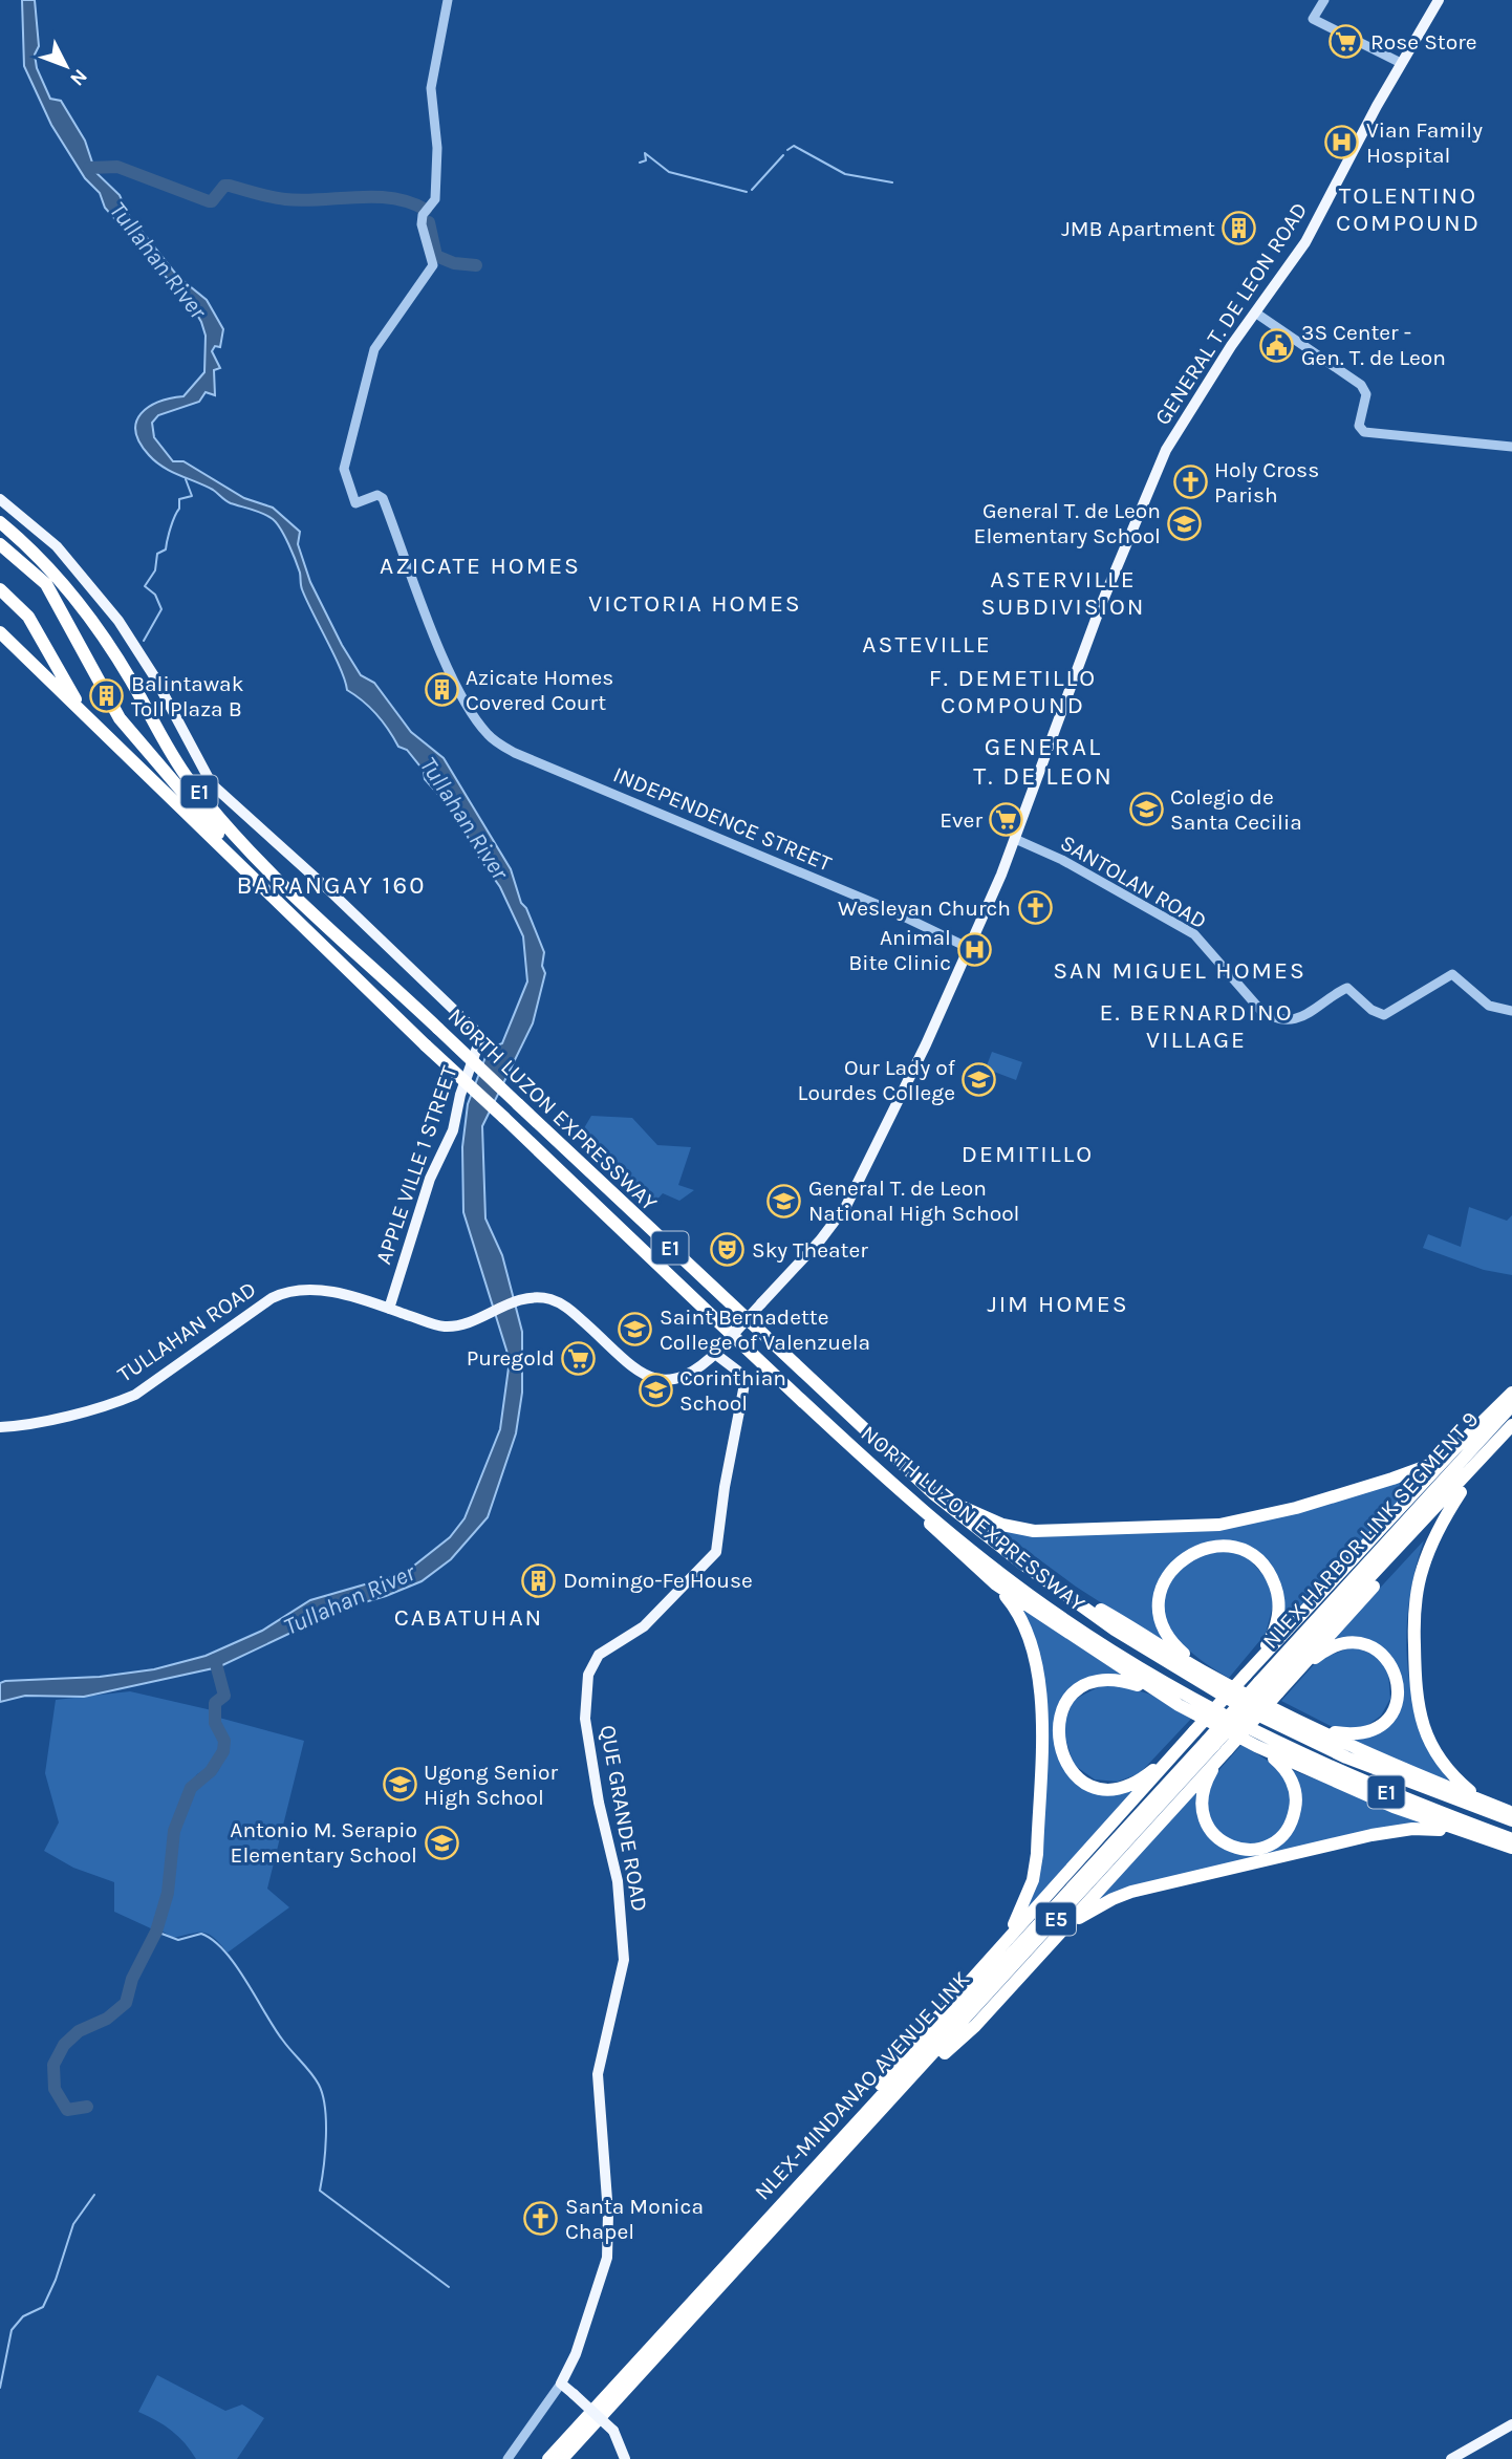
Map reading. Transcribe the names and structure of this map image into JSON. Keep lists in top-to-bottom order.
{
  "streets": {
    "highway": [
      "E1",
      "NORTH LUZON EXPRESSWAY",
      "NLEX HARBOR LINK SEGMENT 9",
      "E5",
      "NLEX-MINDANAO AVENUE LINK"
    ],
    "main road": [
      "GENERAL T. DE LEON ROAD",
      "APPLE VILLE 1 STREET",
      "TULLAHAN ROAD",
      "QUE GRANDE ROAD"
    ],
    "street": ["INDEPENDENCE STREET", "SANTOLAN ROAD"]
  },
  "crossings": [
    ["GENERAL T. DE LEON ROAD", "INDEPENDENCE STREET"],
    ["GENERAL T. DE LEON ROAD", "SANTOLAN ROAD"],
    ["GENERAL T. DE LEON ROAD", "TULLAHAN ROAD"],
    ["GENERAL T. DE LEON ROAD", "QUE GRANDE ROAD"],
    ["APPLE VILLE 1 STREET", "TULLAHAN ROAD"],
    ["NLEX HARBOR LINK SEGMENT 9", "E5"],
    ["E5", "NLEX-MINDANAO AVENUE LINK"]
  ],
  "districts": [
    "TOLENTINO COMPOUND",
    "AZICATE HOMES",
    "ASTERVILLE SUBDIVISION",
    "VICTORIA HOMES",
    "ASTEVILLE",
    "F. DEMETILLO COMPOUND",
    "GENERAL T. DE LEON",
    "BARANGAY 160",
    "SAN MIGUEL HOMES",
    "E. BERNARDINO VILLAGE",
    "DEMITILLO",
    "JIM HOMES",
    "CABATUHAN"
  ],
  "water": ["Tullahan River"],
  "places": {
    "supermarket": ["Rose Store", "Ever", "Puregold"],
    "hospital": ["Vian Family Hospital", "Animal Bite Clinic"],
    "building": [
      "JMB Apartment",
      "Azicate Homes Covered Court",
      "Balintawak Toll Plaza B",
      "Domingo-Fe House"
    ],
    "public building": ["3S Center - Gen. T. de Leon"],
    "church": ["Holy Cross Parish", "Wesleyan Church", "Santa Monica Chapel"],
    "school or university": [
      "General T. de Leon Elementary School",
      "Colegio de Santa Cecilia",
      "Our Lady of Lourdes College",
      "General T. de Leon National High School",
      "Saint Bernadette College of Valenzuela",
      "Corinthian School",
      "Ugong Senior High School",
      "Antonio M. Serapio Elementary School"
    ],
    "theatre": ["Sky Theater"]
  },
  "north": "bottom right"
}
